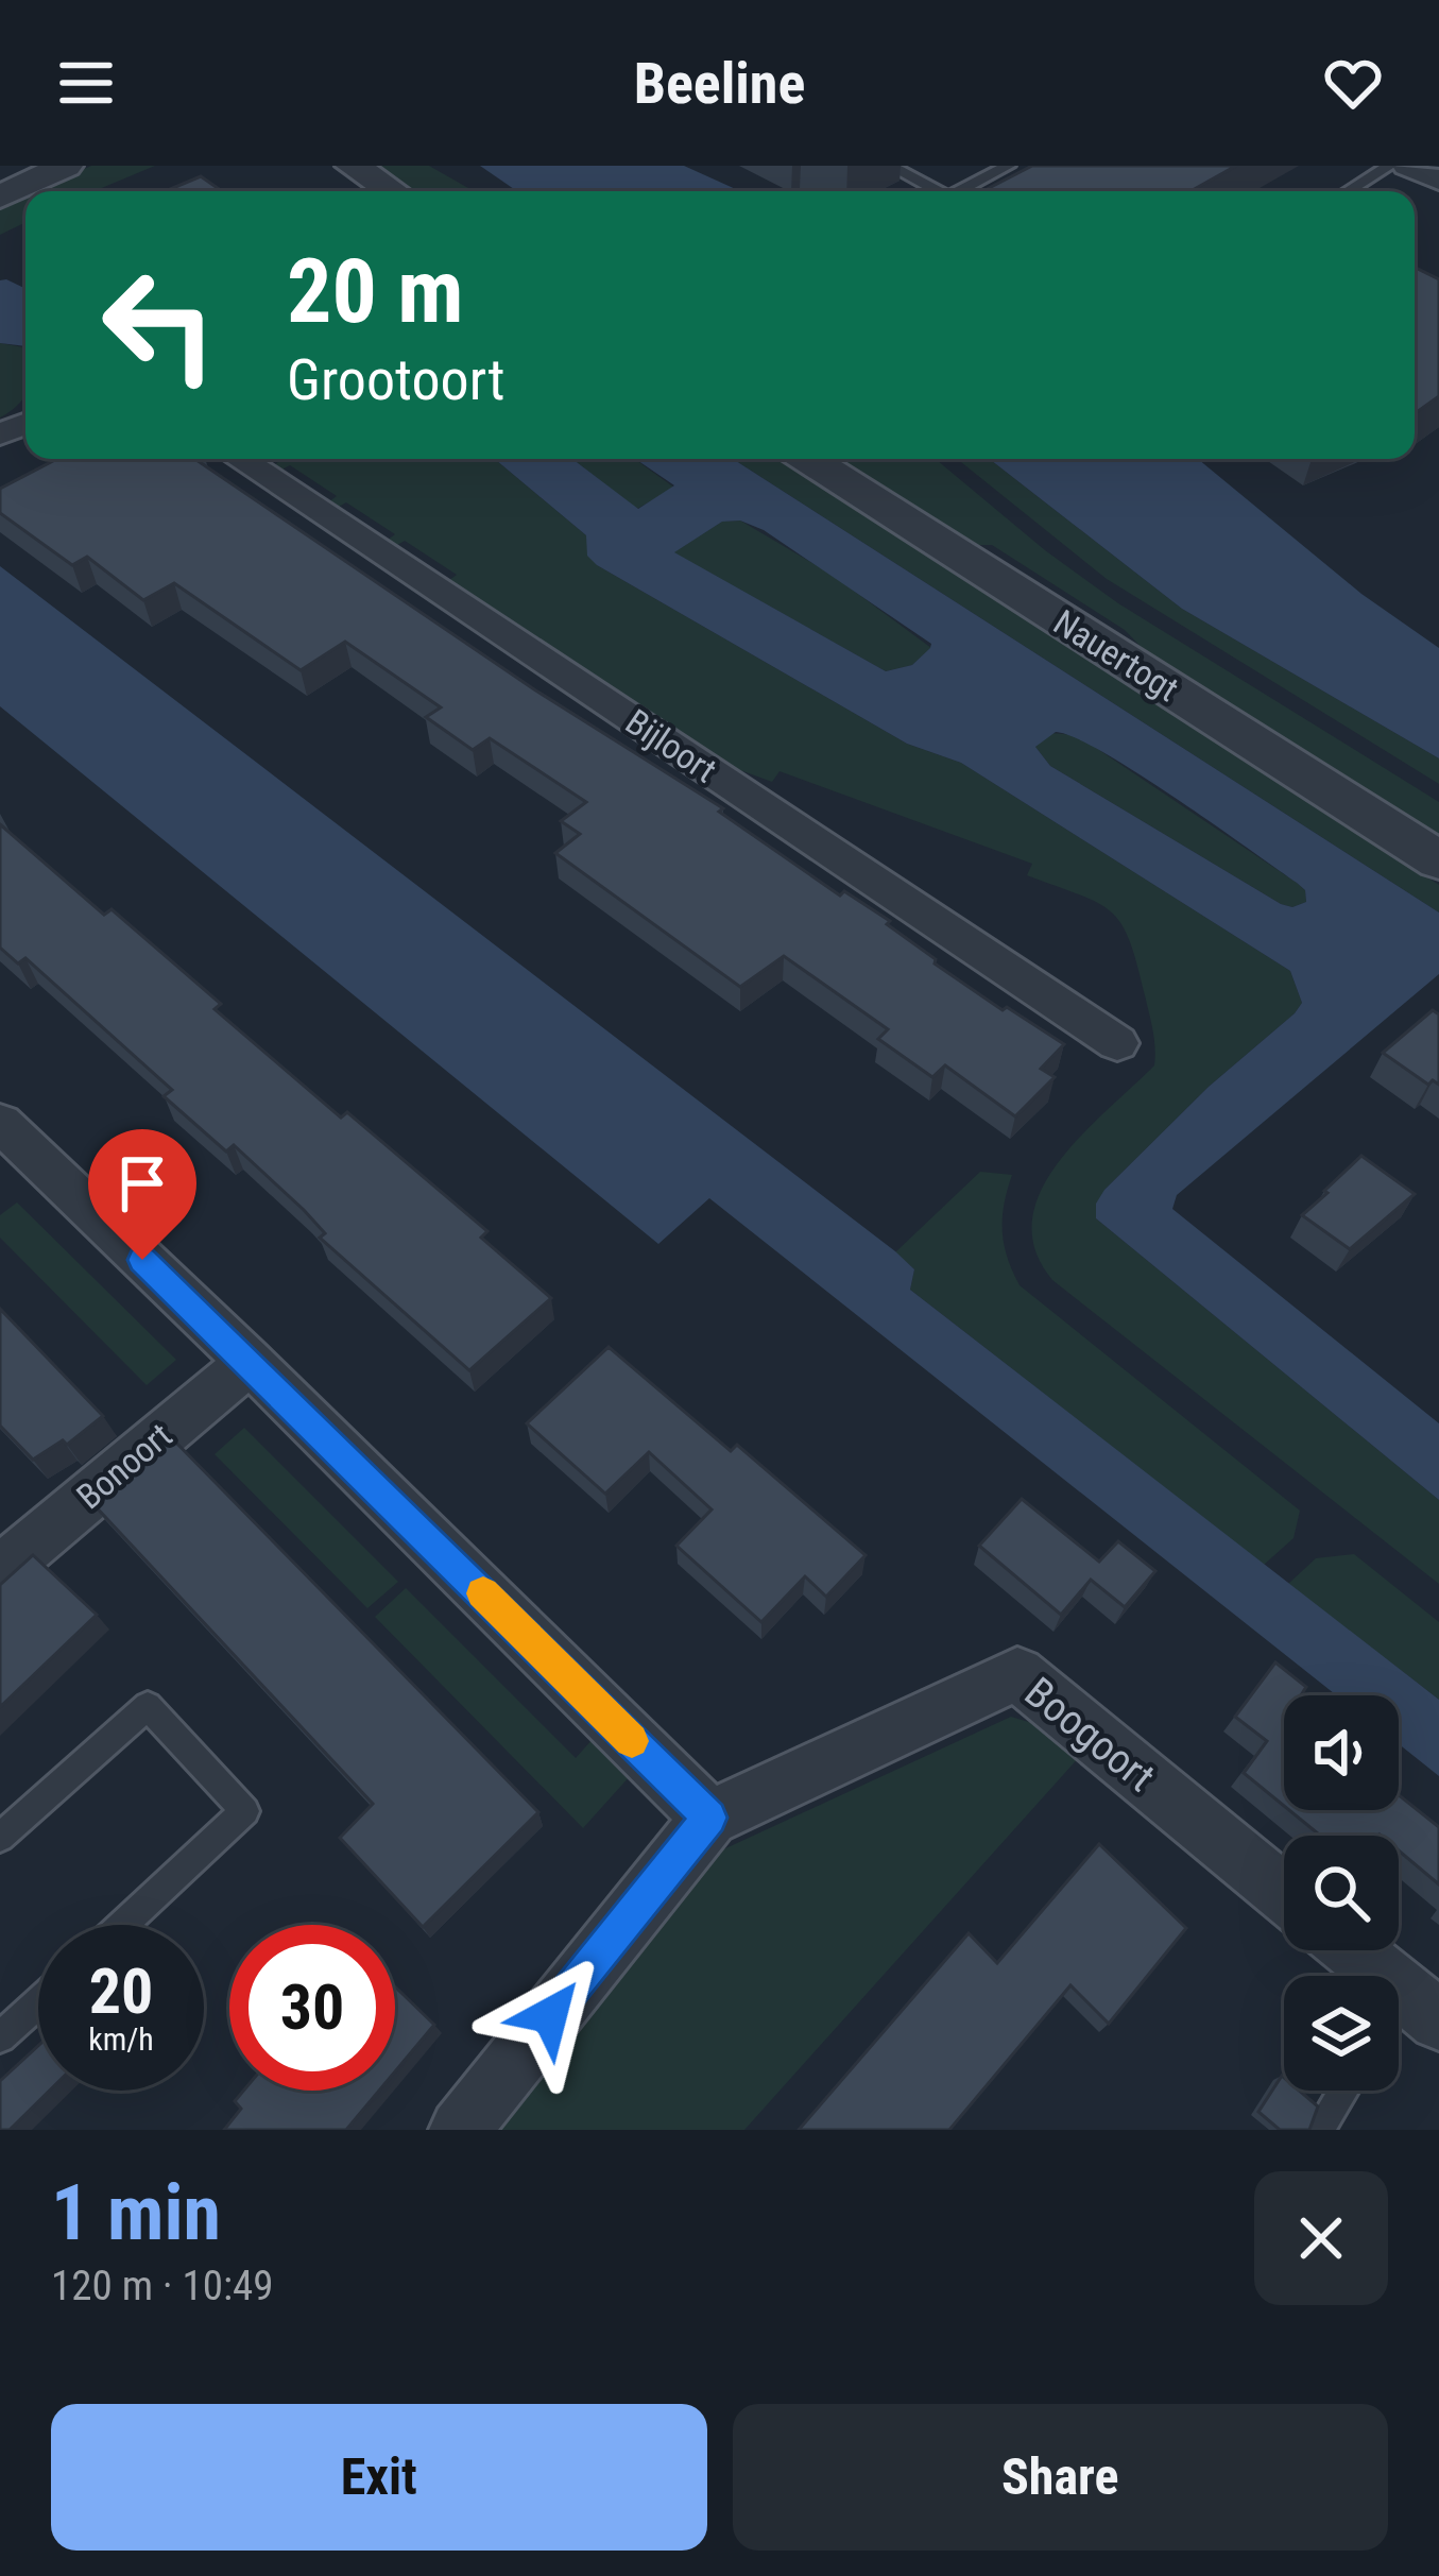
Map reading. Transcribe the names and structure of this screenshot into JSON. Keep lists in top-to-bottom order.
{
  "streets": {
    "street": [
      "Nauertogt",
      "Bijloort",
      "Bonoort",
      "Boogoort"
    ]
  },
  "page": {
    "header": "Beeline",
    "turn": ["20 m", "Grootoort"],
    "speed": "20 km/h",
    "limit": "30",
    "heading": ["1 min", "120 m · 10:49"],
    "buttons": ["Exit", "Share"]
  }
}
